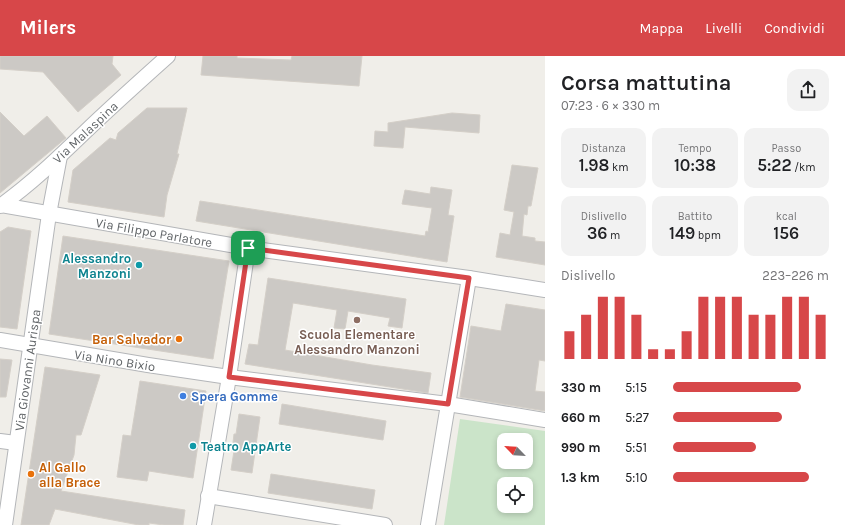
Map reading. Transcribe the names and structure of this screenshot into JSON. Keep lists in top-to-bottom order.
{
  "streets": {
    "street": [
      "Via Malaspina",
      "Via Filippo Parlatore",
      "Via Nino Bixio",
      "Via Giovanni Aurispa"
    ]
  },
  "crossings": [
    ["Via Malaspina", "Via Filippo Parlatore"],
    ["Via Malaspina", "Via Giovanni Aurispa"],
    ["Via Filippo Parlatore", "Via Giovanni Aurispa"],
    ["Via Nino Bixio", "Via Giovanni Aurispa"]
  ],
  "places": [
    "Alessandro Manzoni",
    "Scuola Elementare Alessandro Manzoni",
    "Bar Salvador",
    "Spera Gomme",
    "Teatro AppArte",
    "Al Gallo alla Brace"
  ],
  "north": "top left",
  "page": {
    "header": "Milers",
    "nav": ["Mappa", "Livelli", "Condividi"],
    "heading": ["Corsa mattutina", "07:23 · 6 × 330 m"],
    "stats": [
      ["Distanza", "1.98 km"],
      ["Tempo", "10:38"],
      ["Passo", "5:22 /km"],
      ["Dislivello", "36 m"],
      ["Battito", "149 bpm"],
      ["kcal", "156"]
    ],
    "chart": ["Dislivello", "223–226 m"],
    "list": [
      {
        "name": "330 m",
        "note": "5:15"
      },
      {
        "name": "660 m",
        "note": "5:27"
      },
      {
        "name": "990 m",
        "note": "5:51"
      },
      {
        "name": "1.3 km",
        "note": "5:10"
      }
    ]
  }
}
